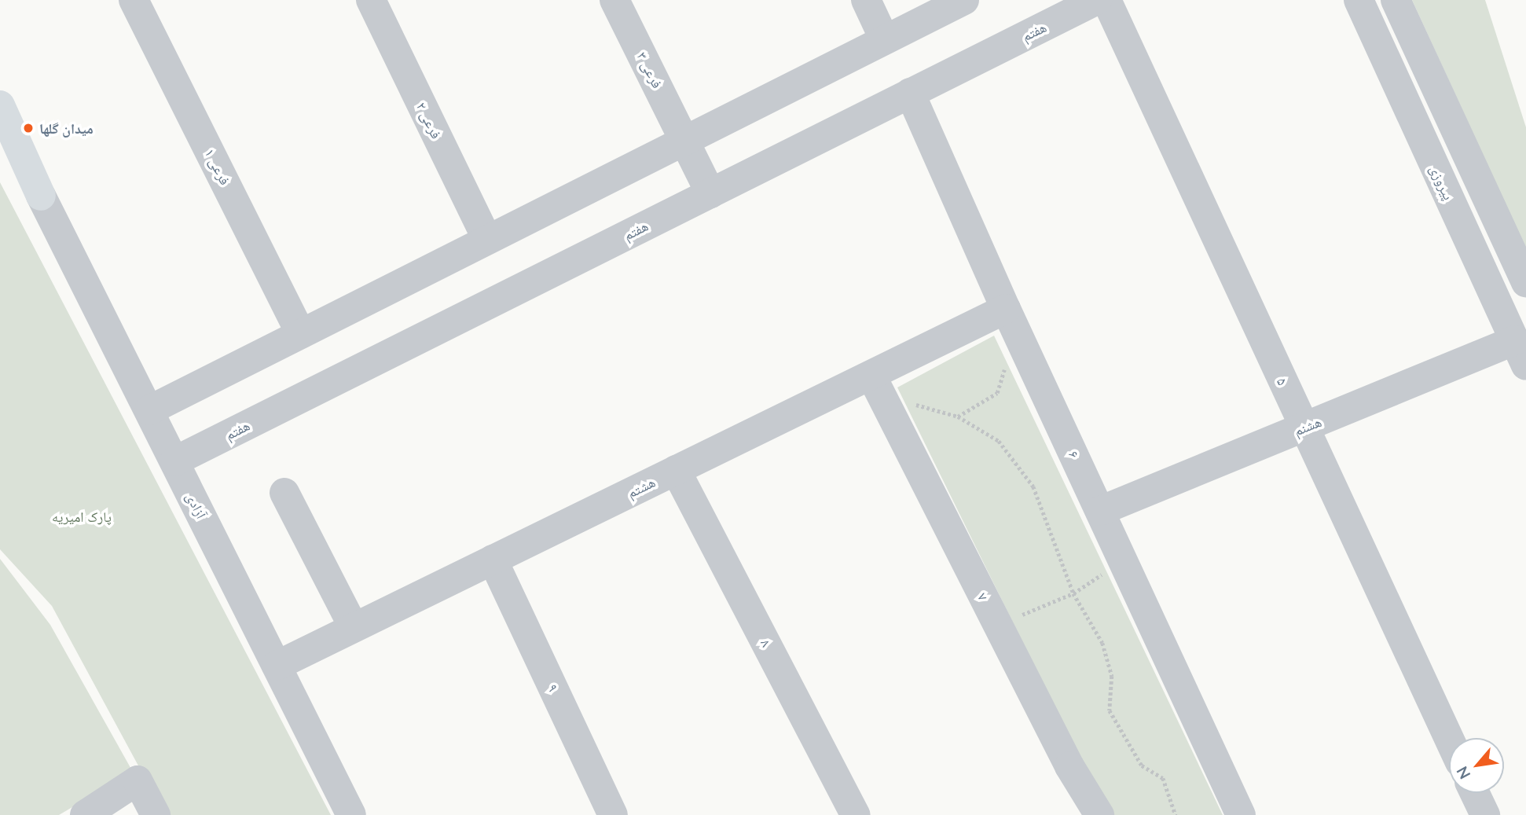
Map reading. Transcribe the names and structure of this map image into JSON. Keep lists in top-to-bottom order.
{
  "streets": {
    "main road": ["آزادی"],
    "street": [
      "هفتم",
      "فرعی ۳",
      "فرعی ۲",
      "فرعی ۱",
      "پیروزی",
      "۵",
      "هشنم",
      "۶",
      "هشتم",
      "۷",
      "۸",
      "۹"
    ]
  },
  "crossings": [
    ["هفتم", "فرعی ۳"],
    ["هفتم", "۶"],
    ["هفتم", "آزادی"],
    ["پیروزی", "هشنم"],
    ["۵", "هشنم"],
    ["هشنم", "۶"],
    ["۶", "هشتم"],
    ["هشتم", "آزادی"],
    ["هشتم", "۷"],
    ["هشتم", "۸"],
    ["هشتم", "۹"]
  ],
  "parks": ["پارک امیریه"],
  "places": ["میدان گلها"],
  "north": "bottom left"
}
